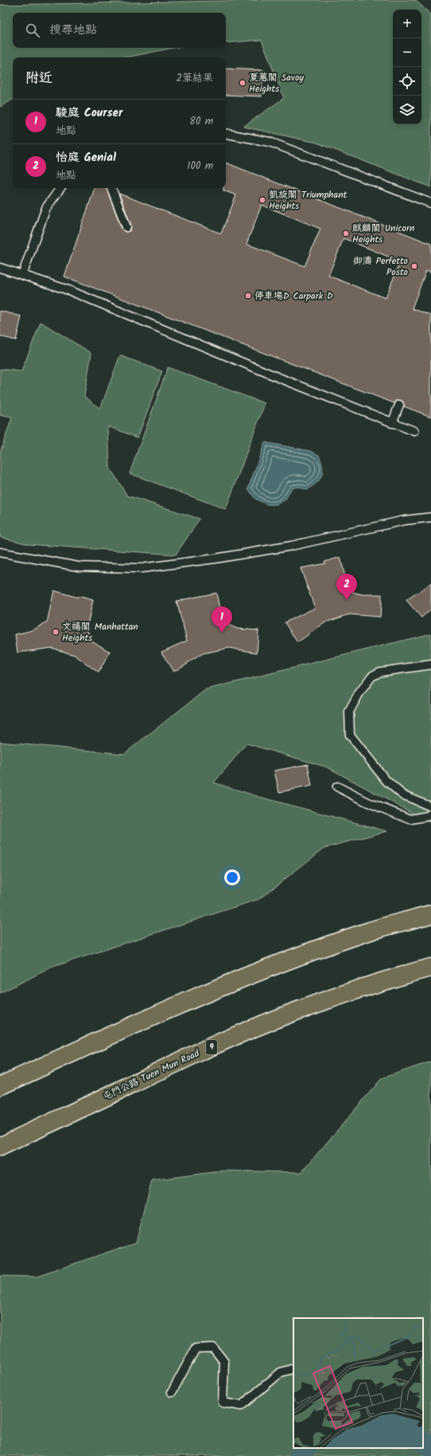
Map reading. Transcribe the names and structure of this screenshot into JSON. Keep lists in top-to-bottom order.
{
  "streets": {
    "highway": ["9", "屯門公路 Tuen Mun Road"]
  },
  "places": [
    "夏蕙閣 Savoy Heights",
    "凱旋閣 Triumphant Heights",
    "麒麟閣 Unicorn Heights",
    "御濤 Perfetto Posto",
    "停車場D Carpark D",
    "文禧閣 Manhattan Heights"
  ],
  "page": {
    "map_buttons": ["+", "−"],
    "search": "搜尋地點",
    "heading": ["附近", "2筆結果"],
    "list": [
      {
        "mark": "1",
        "name": "駿庭 Courser",
        "note": "地點",
        "value": "80 m"
      },
      {
        "mark": "2",
        "name": "怡庭 Genial",
        "note": "地點",
        "value": "100 m"
      }
    ],
    "pins": ["2", "1"]
  }
}
